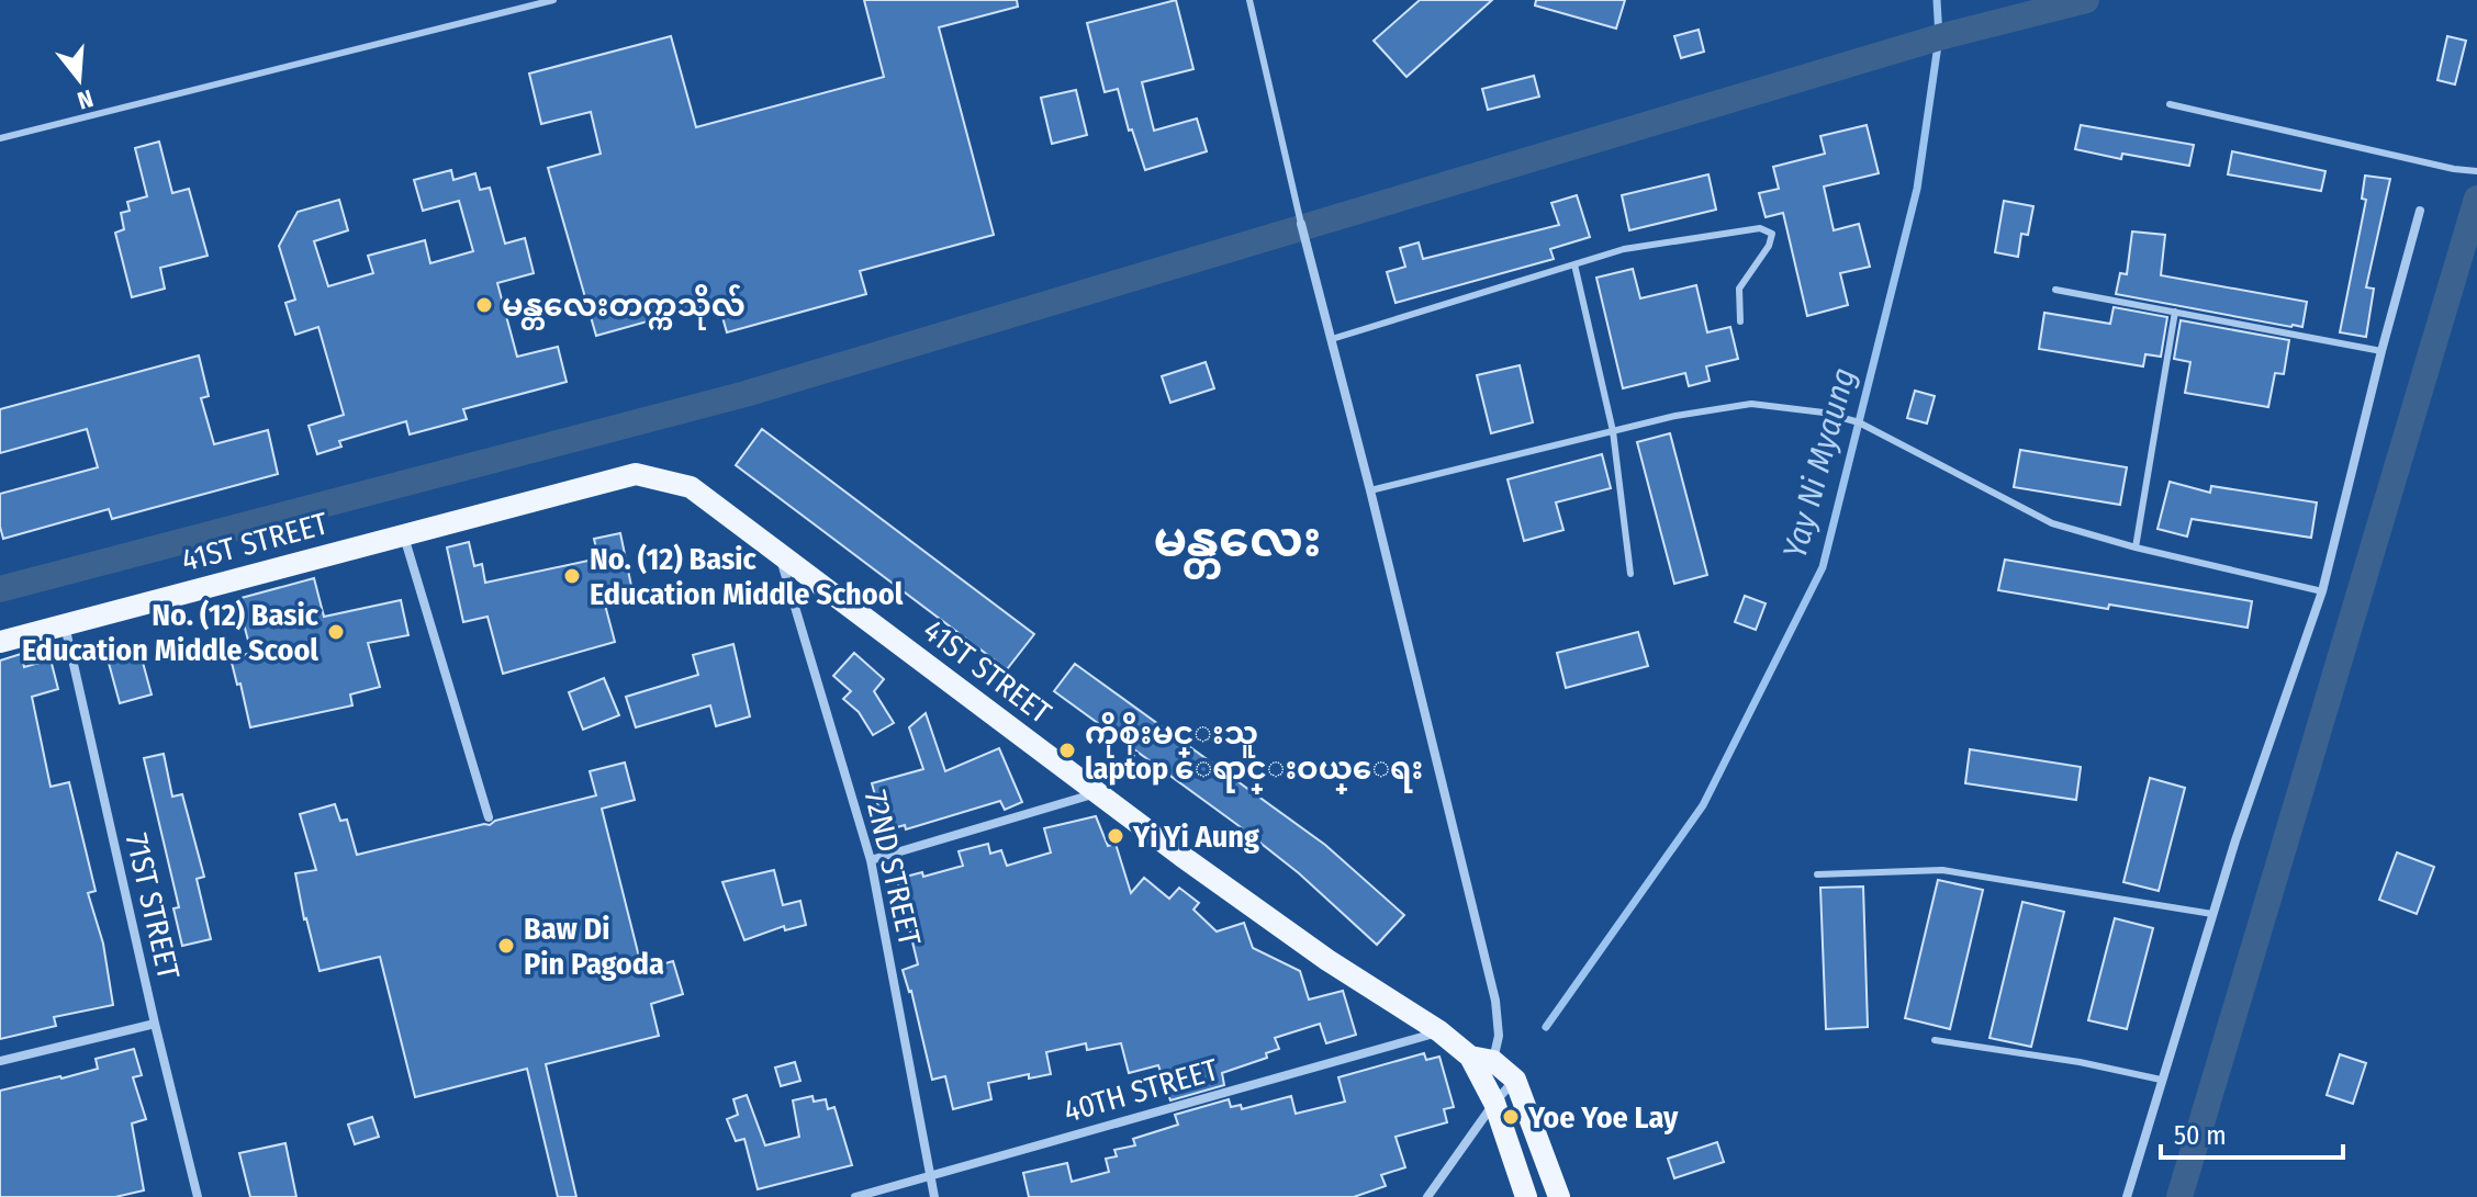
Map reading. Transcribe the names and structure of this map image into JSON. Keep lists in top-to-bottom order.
{
  "streets": {
    "main road": ["41ST STREET"],
    "street": ["72ND STREET", "71ST STREET", "40TH STREET"]
  },
  "crossings": [
    ["41ST STREET", "72ND STREET"],
    ["41ST STREET", "71ST STREET"],
    ["41ST STREET", "40TH STREET"],
    ["72ND STREET", "40TH STREET"]
  ],
  "districts": ["မန္တလေး"],
  "water": ["Yay Ni Myaung"],
  "places": [
    "မန္တလေးတက္ကသိုလ်",
    "No. (12) Basic Education Middle School",
    "No. (12) Basic Education Middle Scool",
    "ကိုစိုးမင္းသူ laptop ေရာင္းဝယ္ေရး",
    "Yi Yi Aung",
    "Baw Di Pin Pagoda",
    "Yoe Yoe Lay"
  ],
  "scale_bar": "50 m",
  "north": "bottom"
}
